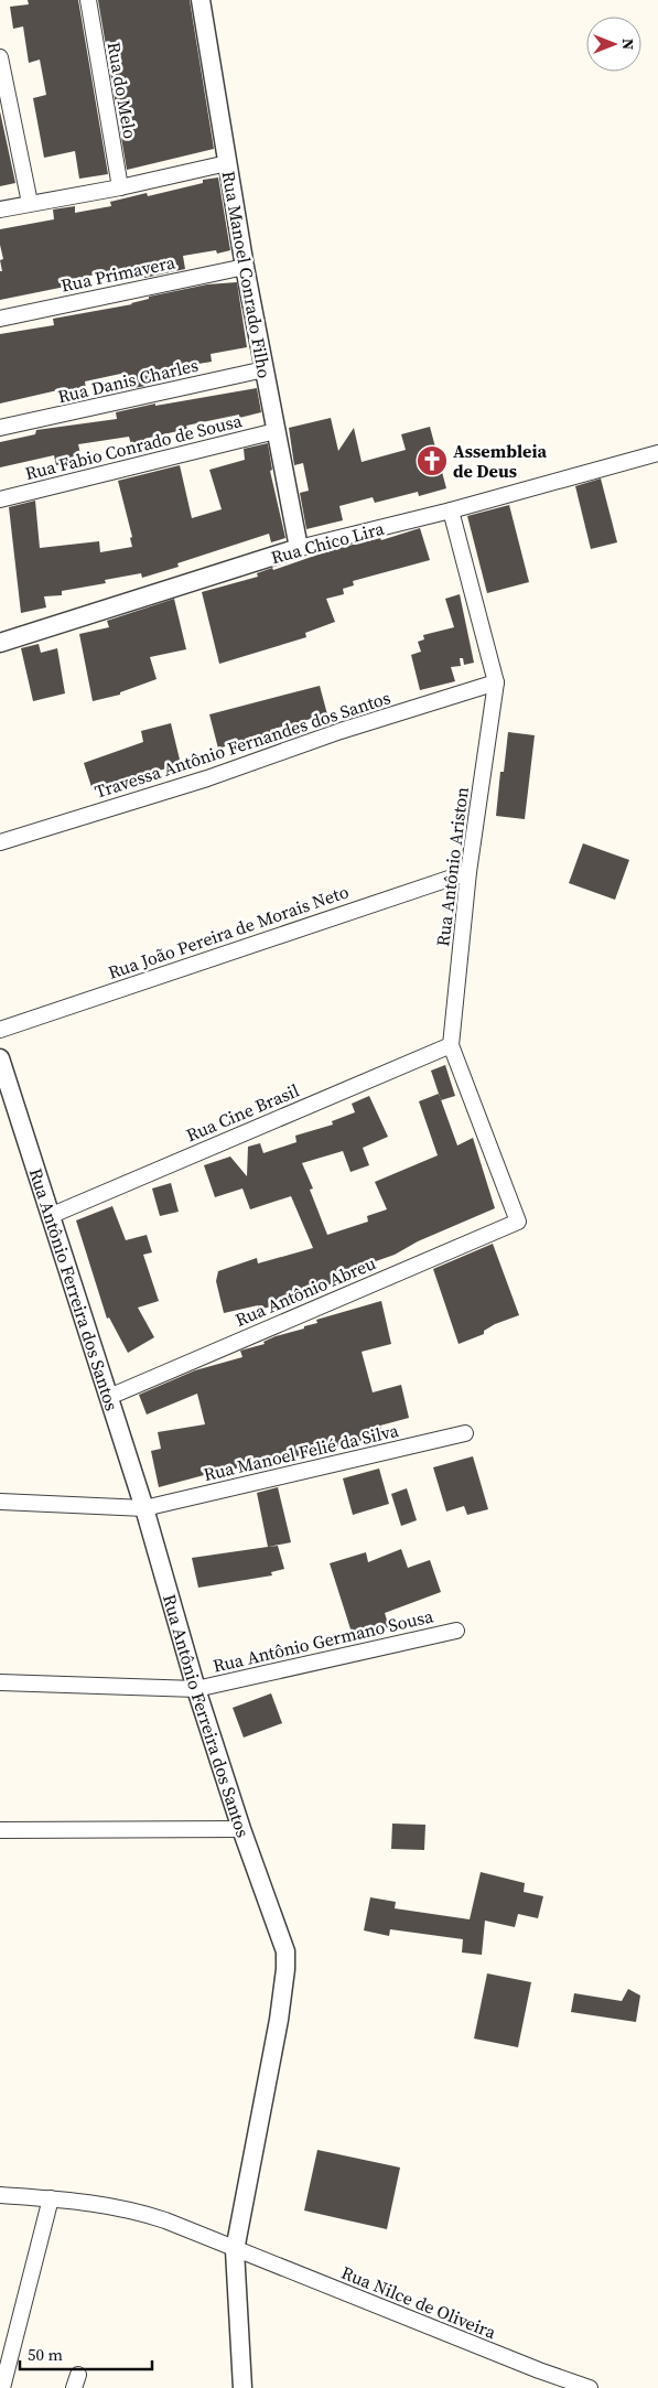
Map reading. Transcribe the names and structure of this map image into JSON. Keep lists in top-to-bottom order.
{
  "streets": {
    "street": [
      "Rua do Melo",
      "Rua Primavera",
      "Rua Manoel Conrado Filho",
      "Rua Danis Charles",
      "Rua Fabio Conrado de Sousa",
      "Rua Chico Lira",
      "Travessa Antônio Fernandes dos Santos",
      "Rua Antônio Ariston",
      "Rua João Pereira de Morais Neto",
      "Rua Cine Brasil",
      "Rua Antônio Ferreira dos Santos",
      "Rua Antônio Abreu",
      "Rua Manoel Felié da Silva",
      "Rua Antônio Germano Sousa",
      "Rua Nilce de Oliveira"
    ]
  },
  "crossings": [
    ["Rua Primavera", "Rua Manoel Conrado Filho"],
    ["Rua Manoel Conrado Filho", "Rua Danis Charles"],
    ["Rua Manoel Conrado Filho", "Rua Fabio Conrado de Sousa"],
    ["Rua Manoel Conrado Filho", "Rua Chico Lira"],
    ["Rua Chico Lira", "Rua Antônio Ariston"],
    ["Travessa Antônio Fernandes dos Santos", "Rua Antônio Ariston"],
    ["Rua Antônio Ariston", "Rua João Pereira de Morais Neto"],
    ["Rua Antônio Ariston", "Rua Cine Brasil"],
    ["Rua Antônio Ariston", "Rua Antônio Abreu"],
    ["Rua Cine Brasil", "Rua Antônio Ferreira dos Santos"],
    ["Rua Antônio Ferreira dos Santos", "Rua Antônio Abreu"],
    ["Rua Antônio Ferreira dos Santos", "Rua Manoel Felié da Silva"],
    ["Rua Antônio Ferreira dos Santos", "Rua Antônio Germano Sousa"],
    ["Rua Antônio Ferreira dos Santos", "Rua Nilce de Oliveira"]
  ],
  "places": {
    "church": ["Assembleia de Deus"]
  },
  "scale_bar": "50 m",
  "north": "right"
}
